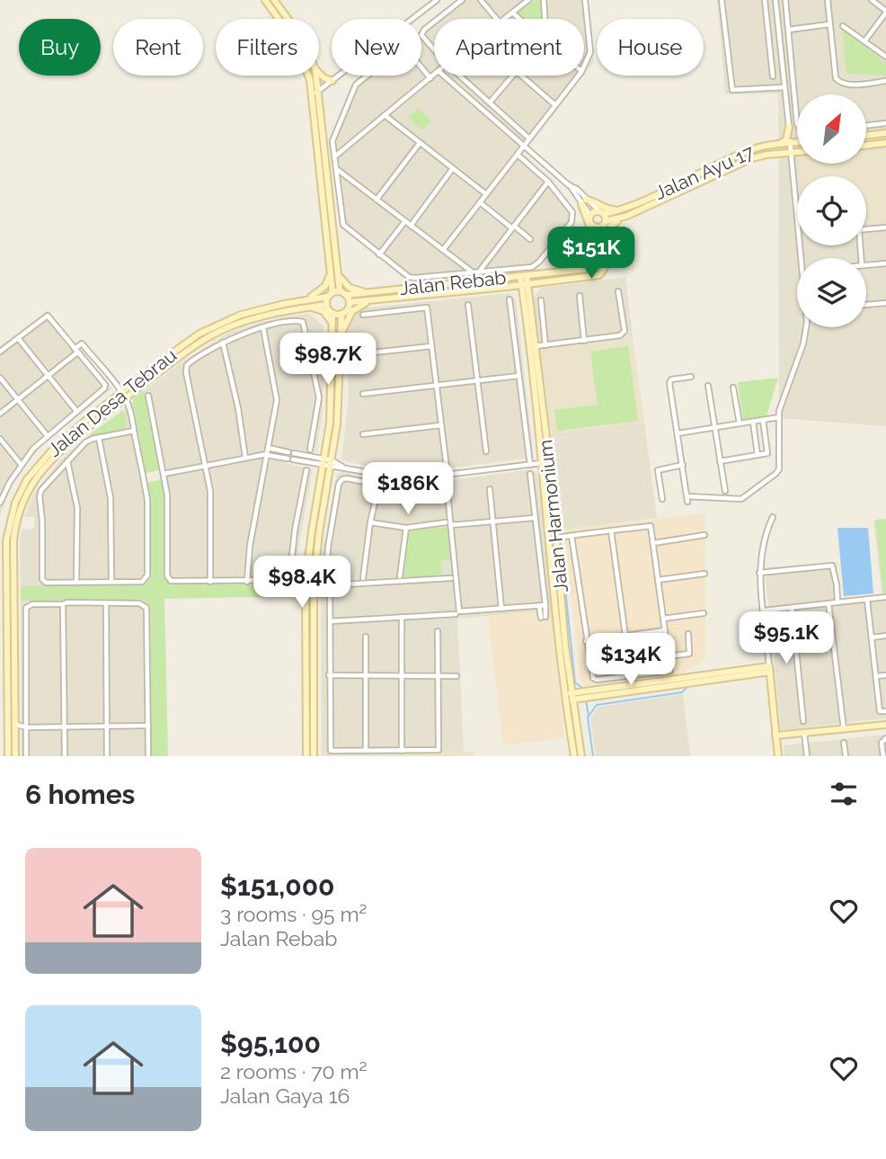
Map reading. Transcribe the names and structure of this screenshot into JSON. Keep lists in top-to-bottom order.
{
  "streets": {
    "street": [
      "Jalan Ayu 17",
      "Jalan Rebab",
      "Jalan Desa Tebrau",
      "Jalan Harmonium"
    ]
  },
  "crossings": [
    ["Jalan Ayu 17", "Jalan Rebab"],
    ["Jalan Rebab", "Jalan Desa Tebrau"],
    ["Jalan Rebab", "Jalan Harmonium"]
  ],
  "north": "top right",
  "page": {
    "chip": [
      "Buy",
      "Rent",
      "Filters",
      "New",
      "Apartment",
      "House"
    ],
    "price": [
      "$151K",
      "$98.7K",
      "$186K",
      "$98.4K",
      "$95.1K",
      "$134K"
    ],
    "heading": "6 homes",
    "list": [
      {
        "name": "$151,000",
        "note": "3 rooms · 95 m² · Jalan Rebab"
      },
      {
        "name": "$95,100",
        "note": "2 rooms · 70 m² · Jalan Gaya 16"
      }
    ]
  }
}
